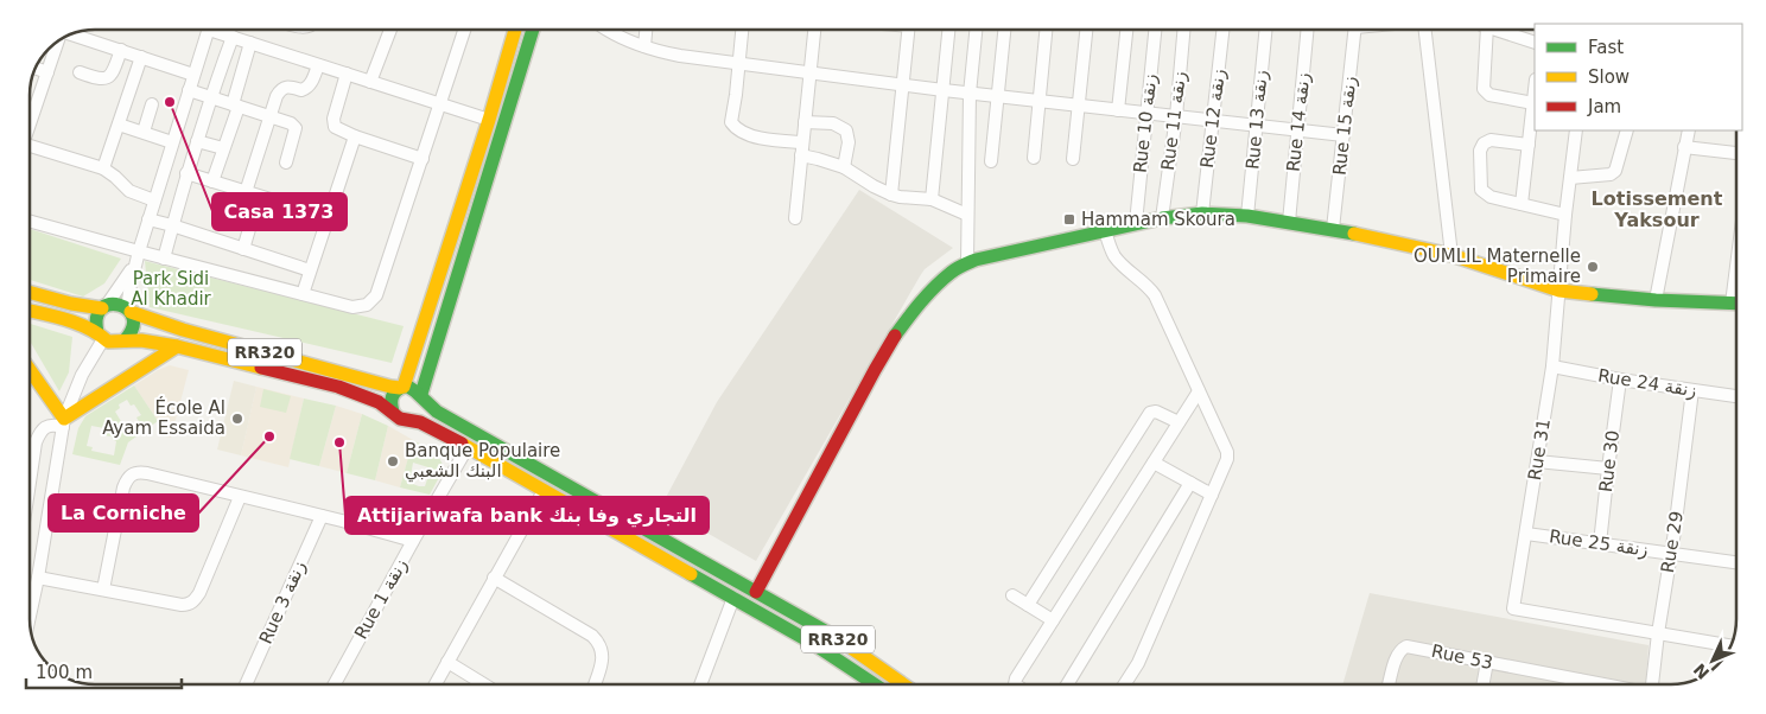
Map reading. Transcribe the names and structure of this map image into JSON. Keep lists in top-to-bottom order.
{
  "streets": {
    "main road": ["RR320"],
    "street": [
      "Rue 12 زنقة",
      "Rue 13 زنقة",
      "Rue 11 زنقة",
      "Rue 14 زنقة",
      "Rue 10 زنقة",
      "Rue 15 زنقة",
      "Rue 24 زنقة",
      "Rue 31",
      "Rue 30",
      "Rue 29",
      "Rue 25 زنقة",
      "Rue 1 زنقة",
      "Rue 3 زنقة",
      "Rue 53"
    ]
  },
  "crossings": [
    ["RR320", "Rue 1 زنقة"],
    ["Rue 24 زنقة", "Rue 31"],
    ["Rue 24 زنقة", "Rue 30"],
    ["Rue 24 زنقة", "Rue 29"],
    ["Rue 31", "Rue 29"],
    ["Rue 31", "Rue 25 زنقة"],
    ["Rue 30", "Rue 25 زنقة"],
    ["Rue 29", "Rue 25 زنقة"]
  ],
  "districts": ["Lotissement Yaksour"],
  "parks": ["Park Sidi Al Khadir"],
  "places": {
    "other": [
      "Casa 1373",
      "OUMLIL Maternelle Primaire",
      "École Al Ayam Essaida",
      "La Corniche",
      "Attijariwafa bank التجاري وفا بنك",
      "Banque Populaire البنك الشعبي"
    ],
    "transit": ["Hammam Skoura"]
  },
  "legend": ["Fast", "Slow", "Jam"],
  "scale_bar": "100 m",
  "north": "bottom left"
}
